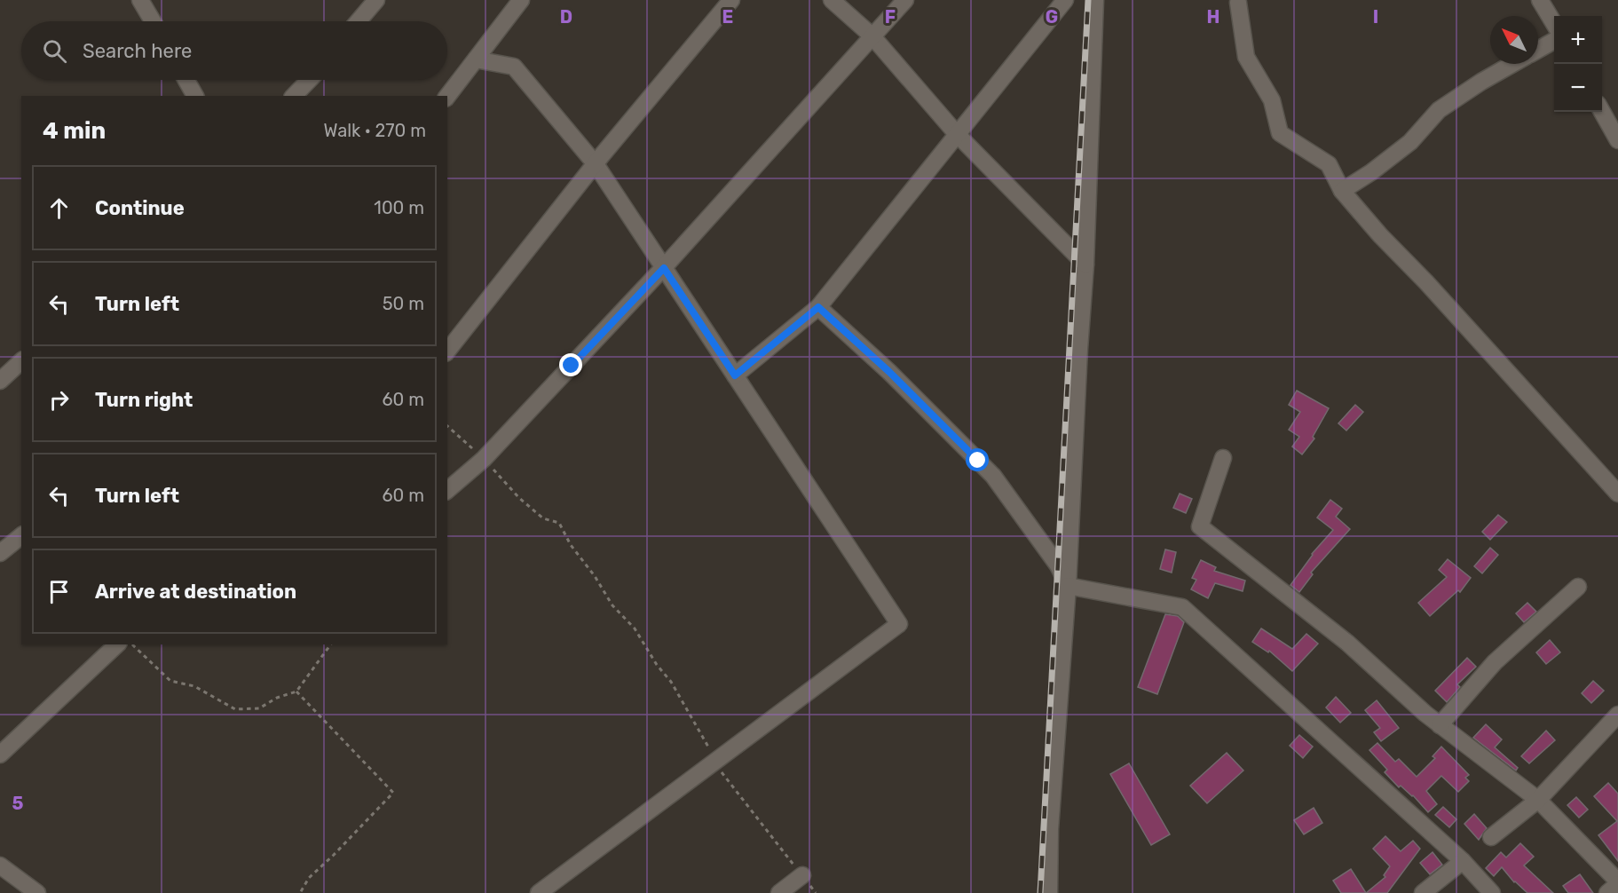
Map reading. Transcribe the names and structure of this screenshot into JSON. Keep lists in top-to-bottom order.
{
  "north": "top left",
  "page": {
    "map_buttons": ["+", "−"],
    "search": "Search here",
    "heading": ["4 min", "Walk · 270 m"],
    "list": [
      ["Continue", "100 m"],
      ["Turn left", "50 m"],
      ["Turn right", "60 m"],
      ["Turn left", "60 m"],
      "Arrive at destination"
    ]
  },
  "grid": {
    "columns": [
      "D",
      "E",
      "F",
      "G",
      "H",
      "I"
    ],
    "rows": ["5"]
  }
}
